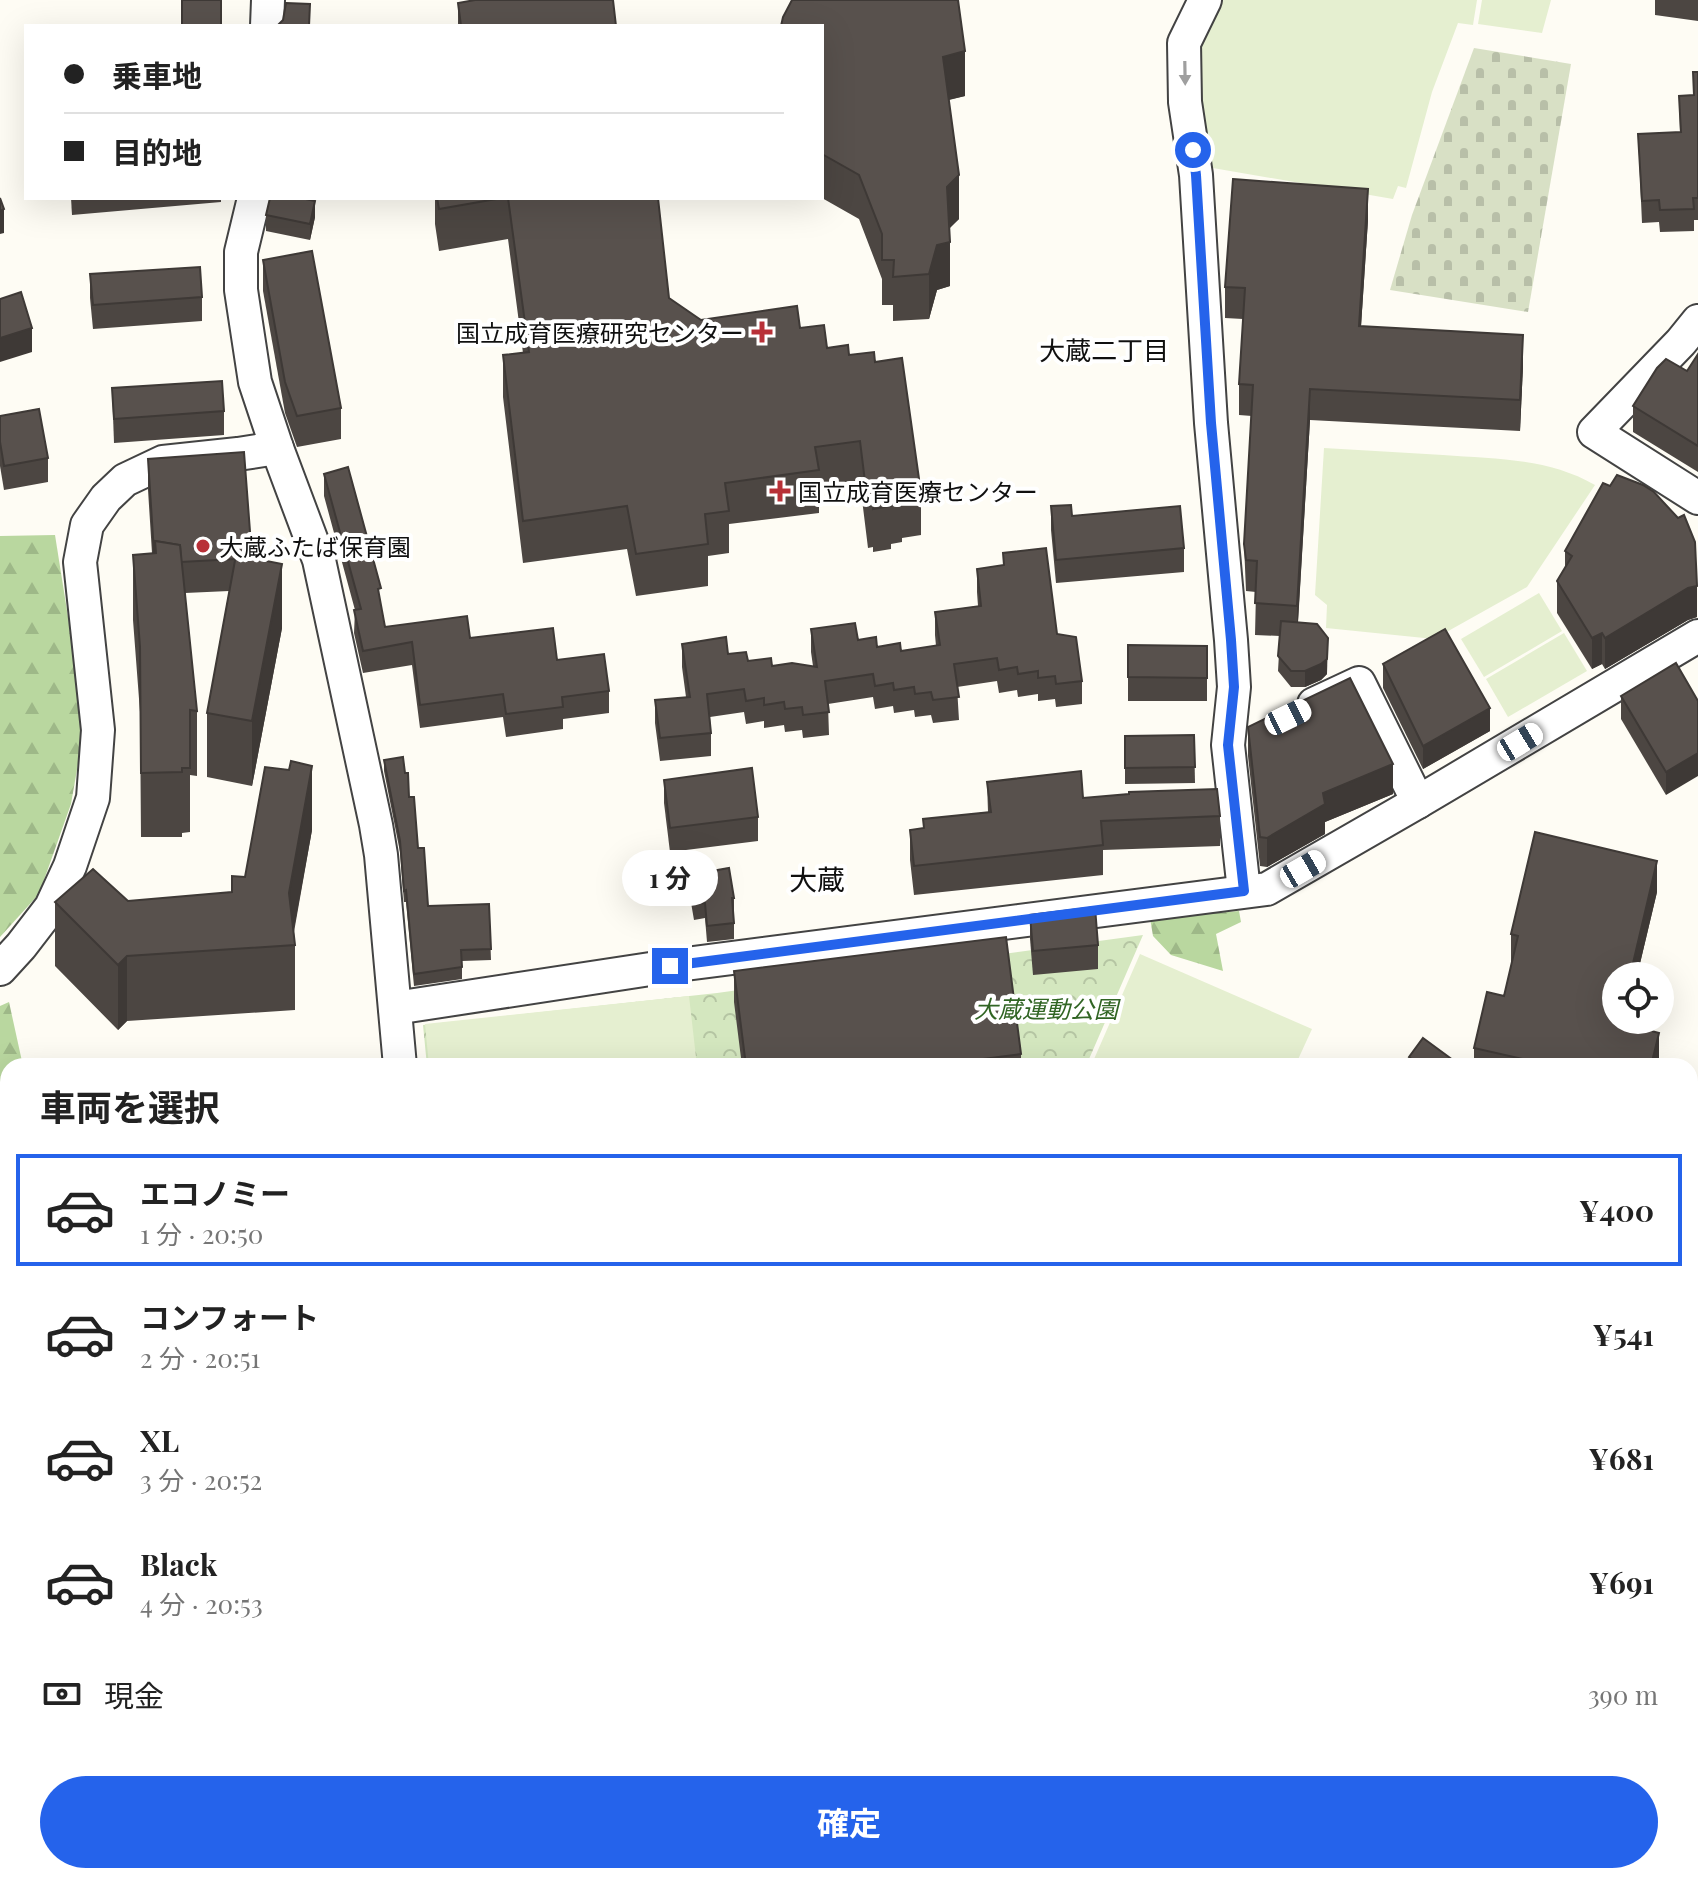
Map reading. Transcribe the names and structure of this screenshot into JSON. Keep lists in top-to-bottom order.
{
  "districts": ["大蔵二丁目", "大蔵"],
  "parks": ["大蔵運動公園"],
  "places": {
    "health": ["国立成育医療研究センター", "国立成育医療センター"],
    "other": ["大蔵ふたば保育園"]
  },
  "page": {
    "banner": ["乗車地", "目的地"],
    "bubble": "1 分",
    "heading": "車両を選択",
    "list": [
      {
        "name": "エコノミー",
        "note": "1 分 · 20:50",
        "value": "¥400"
      },
      {
        "name": "コンフォート",
        "note": "2 分 · 20:51",
        "value": "¥541"
      },
      {
        "name": "XL",
        "note": "3 分 · 20:52",
        "value": "¥681"
      },
      {
        "name": "Black",
        "note": "4 分 · 20:53",
        "value": "¥691"
      }
    ],
    "pay": ["現金", "390 m"],
    "buttons": "確定"
  }
}
